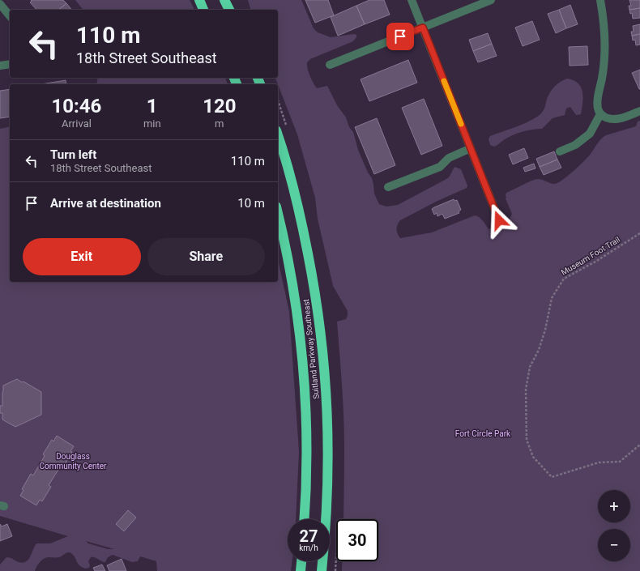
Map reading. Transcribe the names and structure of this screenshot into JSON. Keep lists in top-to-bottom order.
{
  "streets": {
    "highway": ["Suitland Parkway Southeast"],
    "path": ["Museum Foot Trail"]
  },
  "parks": ["Fort Circle Park", "Douglass Community Center"],
  "page": {
    "turn": ["110 m", "18th Street Southeast"],
    "eta": [
      "10:46",
      "Arrival",
      "1",
      "min",
      "120",
      "m"
    ],
    "list": [
      {
        "name": "Turn left",
        "note": "18th Street Southeast",
        "value": "110 m"
      },
      {
        "name": "Arrive at destination",
        "value": "10 m"
      }
    ],
    "buttons": ["Exit", "Share"],
    "map_buttons": ["+", "−"],
    "speed": "27 km/h",
    "limit": "30"
  }
}
